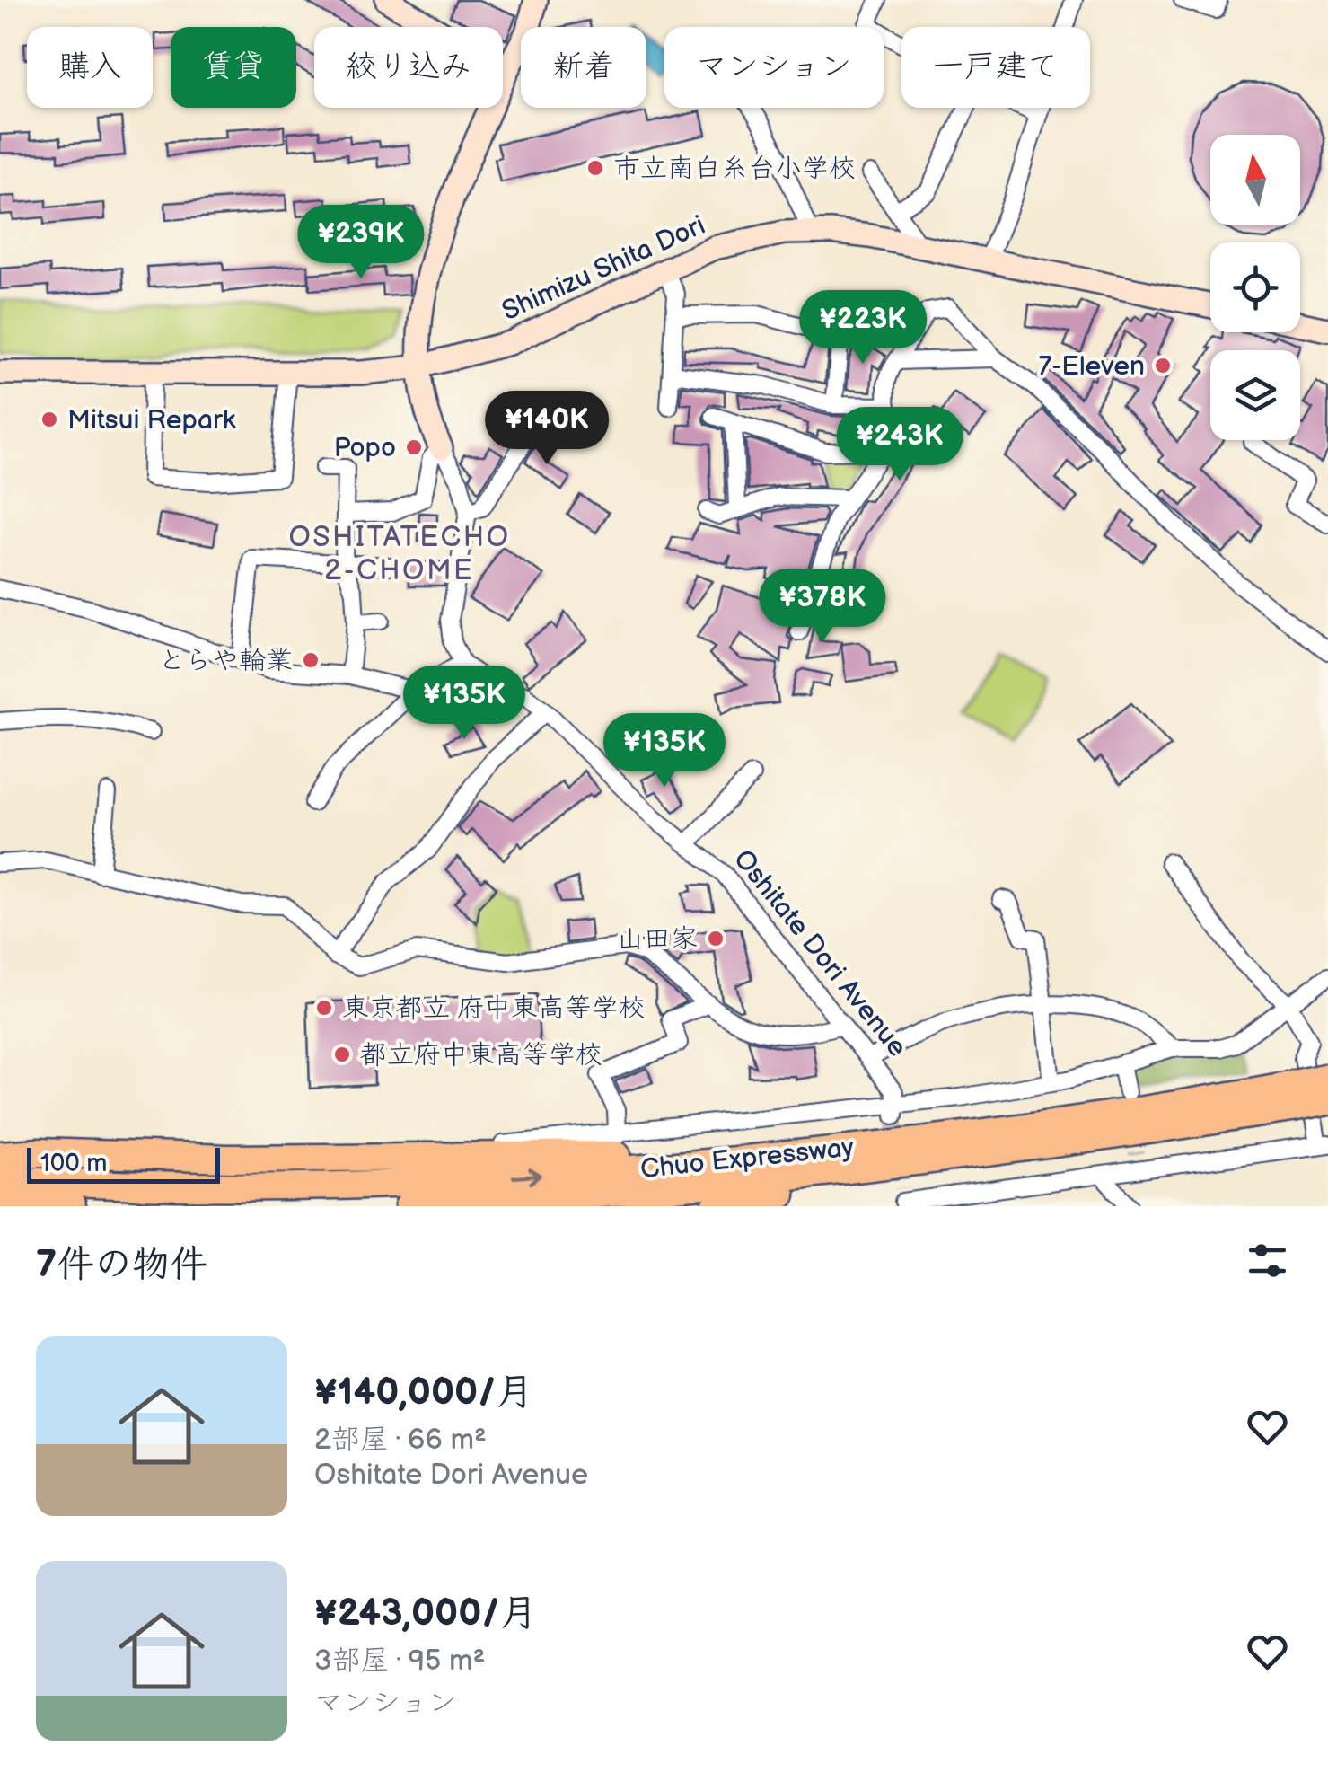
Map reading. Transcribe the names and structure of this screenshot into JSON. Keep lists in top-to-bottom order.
{
  "streets": {
    "highway": ["Chuo Expressway"],
    "street": ["Shimizu Shita Dori", "Oshitate Dori Avenue"]
  },
  "districts": ["OSHITATECHO 2-CHOME"],
  "places": [
    "市立南白糸台小学校",
    "7-Eleven",
    "Mitsui Repark",
    "Popo",
    "とらや輪業",
    "山田家",
    "東京都立 府中東高等学校",
    "都立府中東高等学校"
  ],
  "scale_bar": "100 m",
  "north": "top",
  "page": {
    "chip": [
      "購入",
      "賃貸",
      "絞り込み",
      "新着",
      "マンション",
      "一戸建て"
    ],
    "price": [
      "¥239K",
      "¥223K",
      "¥140K",
      "¥243K",
      "¥378K",
      "¥135K",
      "¥135K"
    ],
    "scale": "100 m",
    "heading": "7件の物件",
    "list": [
      {
        "name": "¥140,000/月",
        "note": "2部屋 · 66 m² · Oshitate Dori Avenue"
      },
      {
        "name": "¥243,000/月",
        "note": "3部屋 · 95 m² · マンション"
      }
    ]
  }
}
